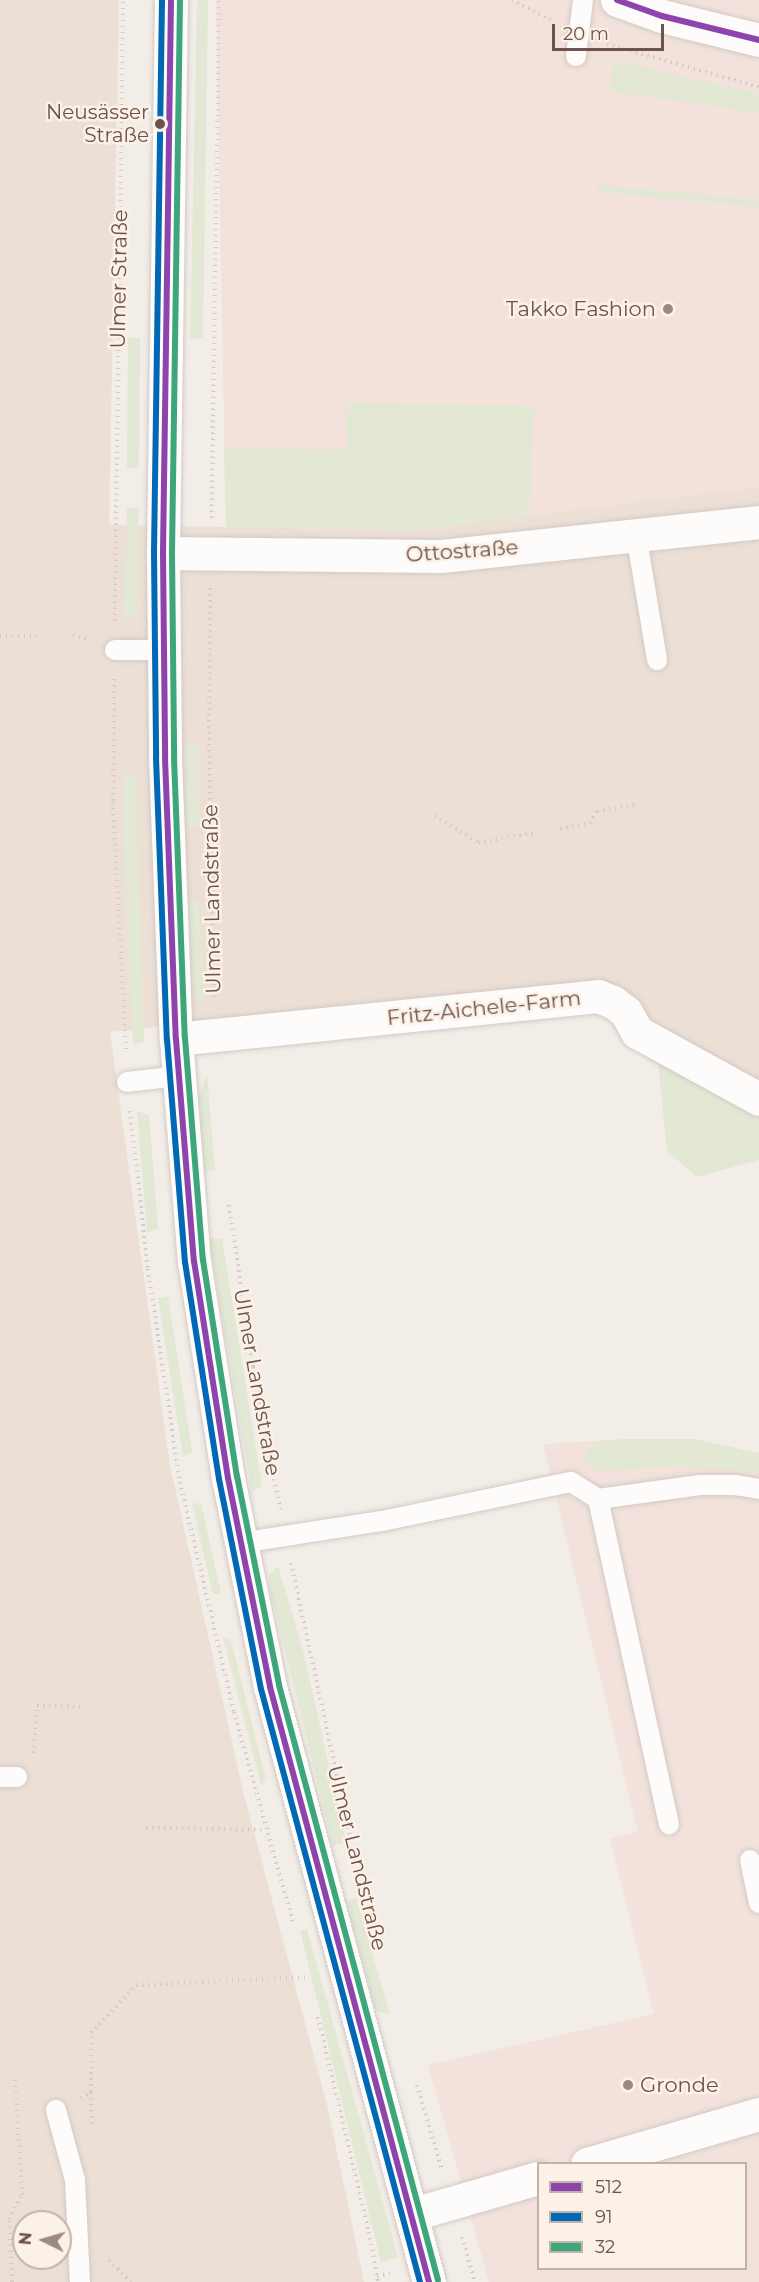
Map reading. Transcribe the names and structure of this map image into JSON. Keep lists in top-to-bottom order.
{
  "streets": {
    "street": ["Ottostraße", "Ulmer Landstraße", "Fritz-Aichele-Farm"],
    "path": ["Ulmer Straße"]
  },
  "crossings": [
    ["Ottostraße", "Ulmer Landstraße"],
    ["Ulmer Landstraße", "Fritz-Aichele-Farm"]
  ],
  "places": ["Neusässer Straße", "Takko Fashion", "Gronde"],
  "lines": ["transit line 512", "transit line 91", "transit line 32"],
  "legend": ["512", "91", "32"],
  "scale_bar": "20 m",
  "north": "left"
}
